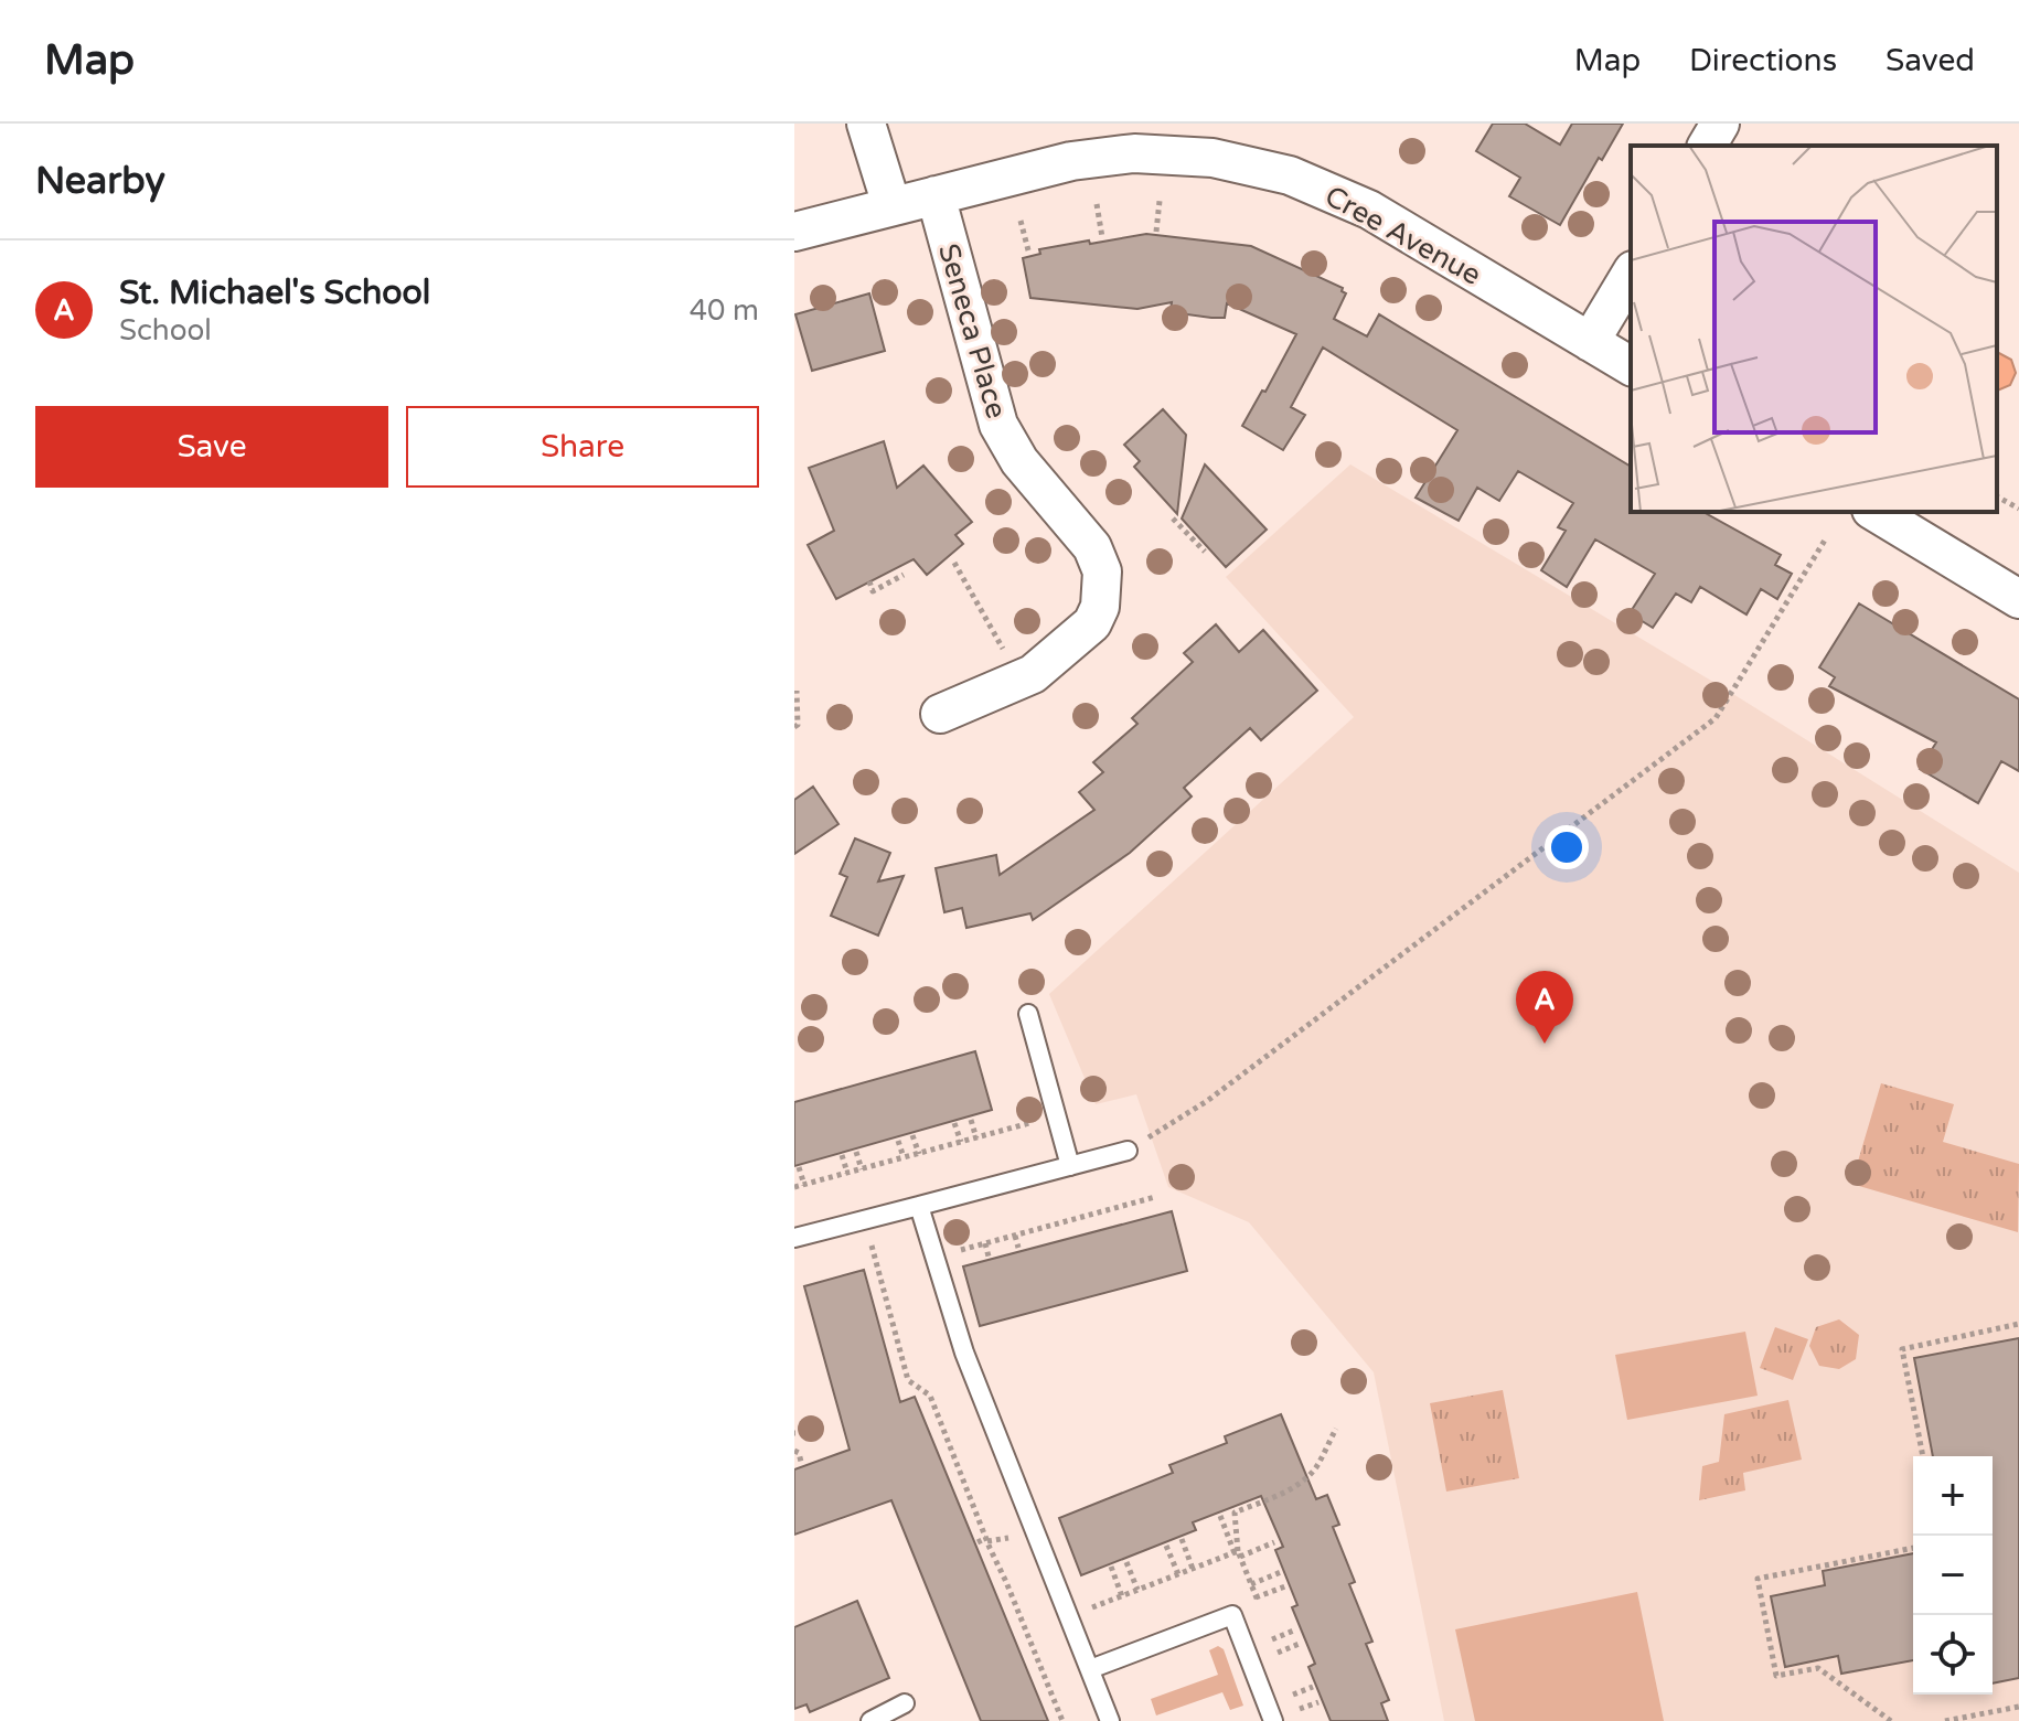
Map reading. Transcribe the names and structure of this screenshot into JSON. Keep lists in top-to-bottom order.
{
  "streets": {
    "street": ["Cree Avenue", "Seneca Place"]
  },
  "crossings": [
    ["Cree Avenue", "Seneca Place"]
  ],
  "page": {
    "header": "Map",
    "nav": ["Map", "Directions", "Saved"],
    "heading": "Nearby",
    "list": [
      {
        "mark": "A",
        "name": "St. Michael's School",
        "note": "School",
        "value": "40 m"
      }
    ],
    "buttons": ["Save", "Share"],
    "pins": "A",
    "map_buttons": ["+", "−"]
  }
}
